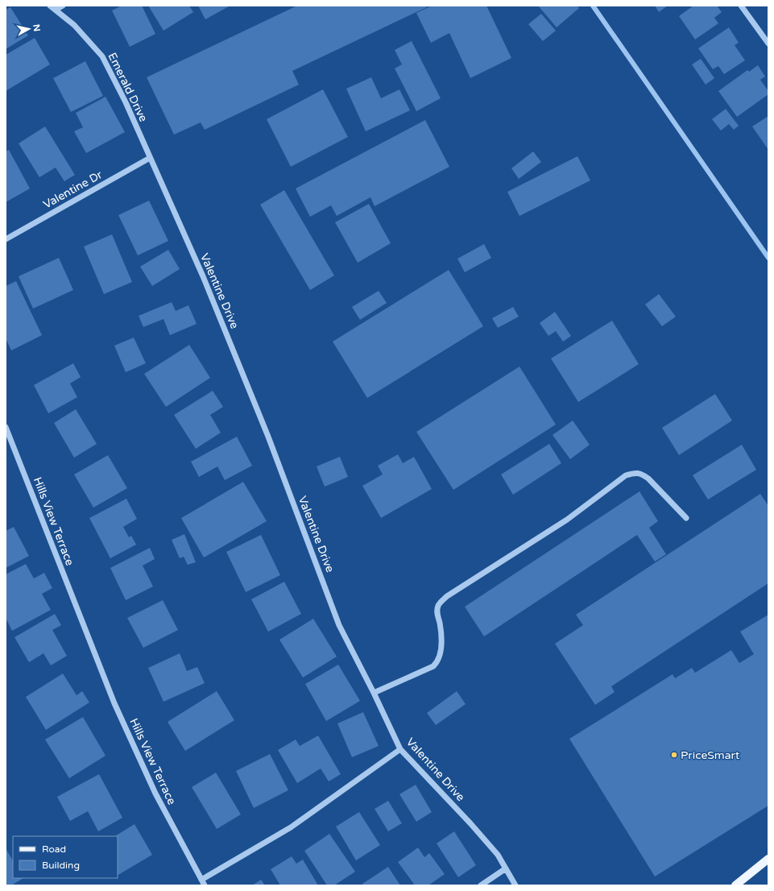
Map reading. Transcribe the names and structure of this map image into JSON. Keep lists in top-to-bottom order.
{
  "streets": {
    "street": [
      "Emerald Drive",
      "Valentine Dr",
      "Valentine Drive",
      "Hills View Terrace"
    ]
  },
  "crossings": [
    ["Emerald Drive", "Valentine Dr"],
    ["Emerald Drive", "Valentine Drive"],
    ["Valentine Dr", "Valentine Drive"]
  ],
  "places": ["PriceSmart"],
  "legend": ["Road", "Building"],
  "north": "right"
}
